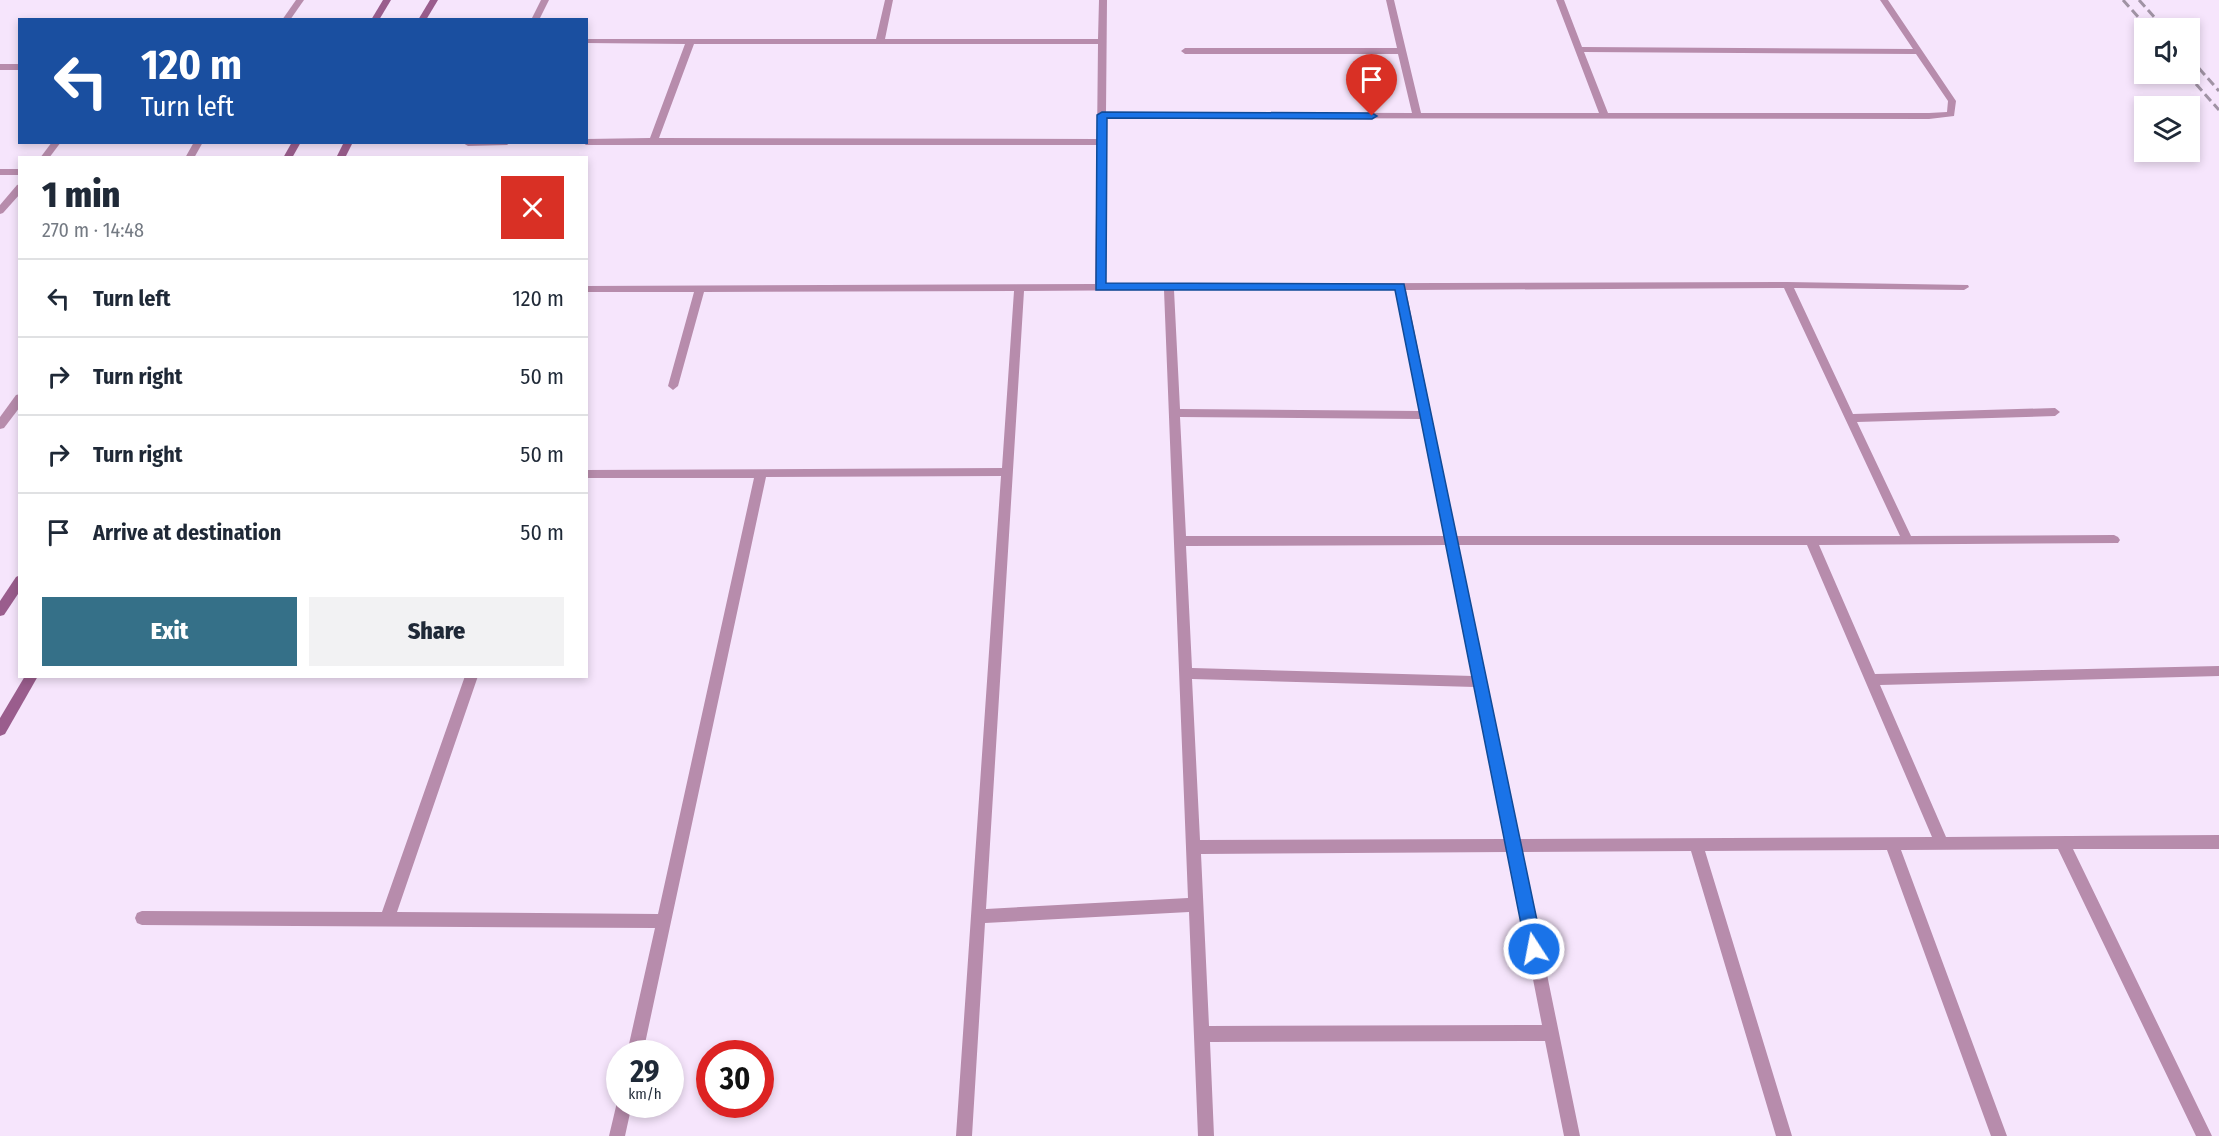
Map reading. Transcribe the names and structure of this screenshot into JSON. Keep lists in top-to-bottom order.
{
  "page": {
    "turn": ["120 m", "Turn left"],
    "heading": ["1 min", "270 m · 14:48"],
    "list": [
      {
        "name": "Turn left",
        "value": "120 m"
      },
      {
        "name": "Turn right",
        "value": "50 m"
      },
      {
        "name": "Turn right",
        "value": "50 m"
      },
      {
        "name": "Arrive at destination",
        "value": "50 m"
      }
    ],
    "buttons": ["Exit", "Share"],
    "speed": "29 km/h",
    "limit": "30"
  }
}
